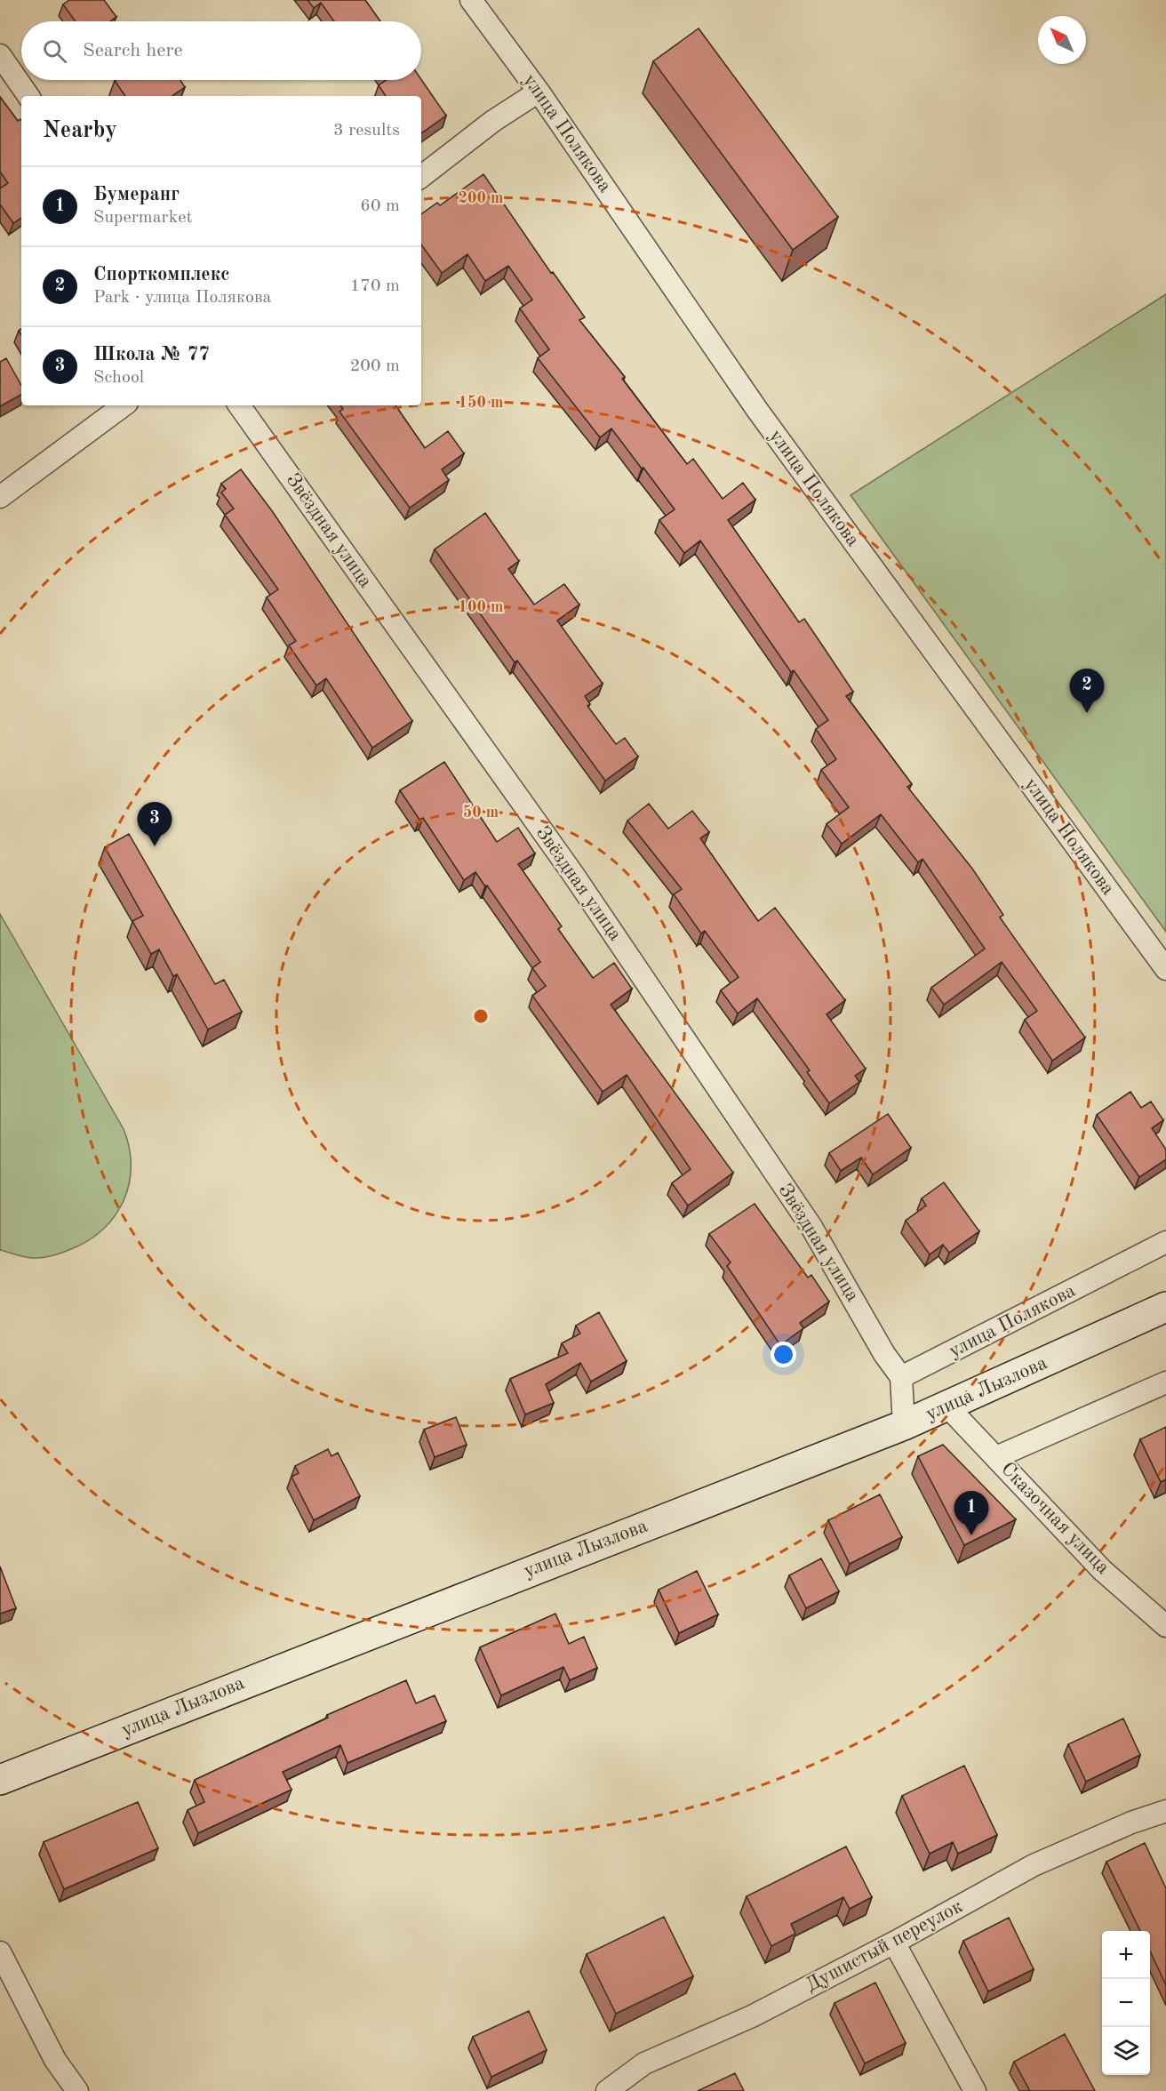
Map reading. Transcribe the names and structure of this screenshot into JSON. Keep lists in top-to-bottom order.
{
  "streets": {
    "main road": ["улица Лызлова"],
    "street": [
      "улица Полякова",
      "Звёздная улица",
      "Сказочная улица",
      "Душистый переулок"
    ]
  },
  "crossings": [
    ["улица Полякова", "Звёздная улица"],
    ["улица Лызлова", "Сказочная улица"]
  ],
  "north": "top left",
  "page": {
    "search": "Search here",
    "heading": ["Nearby", "3 results"],
    "list": [
      {
        "mark": "1",
        "name": "Бумеранг",
        "note": "Supermarket",
        "value": "60 m"
      },
      {
        "mark": "2",
        "name": "Спорткомплекс",
        "note": "Park · улица Полякова",
        "value": "170 m"
      },
      {
        "mark": "3",
        "name": "Школа № 77",
        "note": "School",
        "value": "200 m"
      }
    ],
    "pins": ["2", "3", "1"],
    "map_buttons": ["+", "−"]
  },
  "rings": [
    "200 m",
    "150 m",
    "100 m",
    "50 m"
  ]
}
